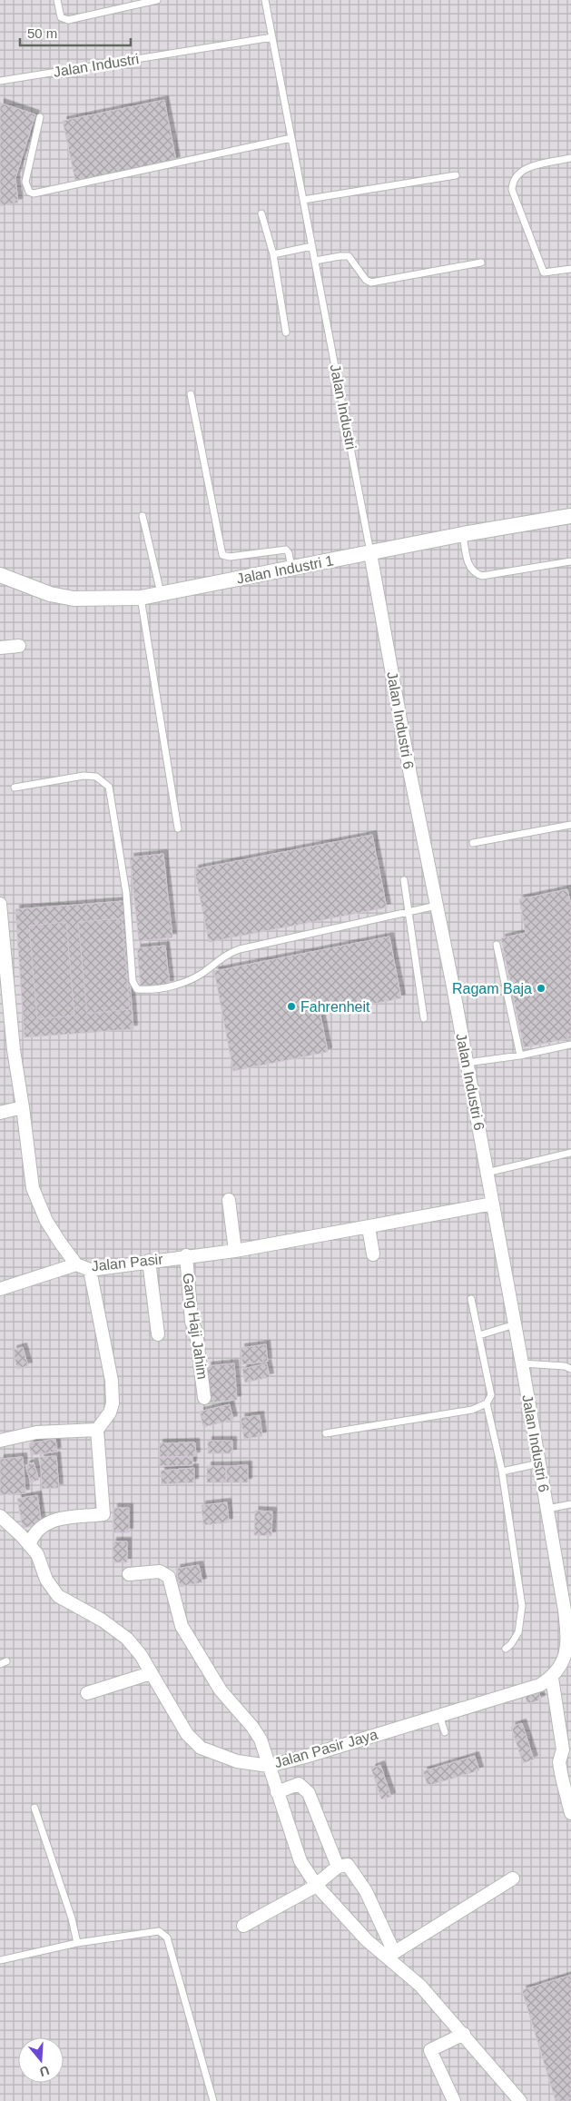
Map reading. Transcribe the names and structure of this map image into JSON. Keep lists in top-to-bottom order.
{
  "streets": {
    "street": [
      "Jalan Industri 1",
      "Jalan Industri 6",
      "Jalan Pasir",
      "Gang Haji Jahim",
      "Jalan Pasir Jaya"
    ],
    "lane": ["Jalan Industri"]
  },
  "crossings": [
    ["Jalan Industri", "Jalan Industri 1"],
    ["Jalan Industri", "Jalan Industri 6"],
    ["Jalan Industri 1", "Jalan Industri 6"],
    ["Jalan Industri 6", "Jalan Pasir"],
    ["Jalan Industri 6", "Jalan Pasir Jaya"],
    ["Jalan Pasir", "Gang Haji Jahim"]
  ],
  "places": ["Ragam Baja", "Fahrenheit"],
  "scale_bar": "50 m",
  "north": "bottom"
}
